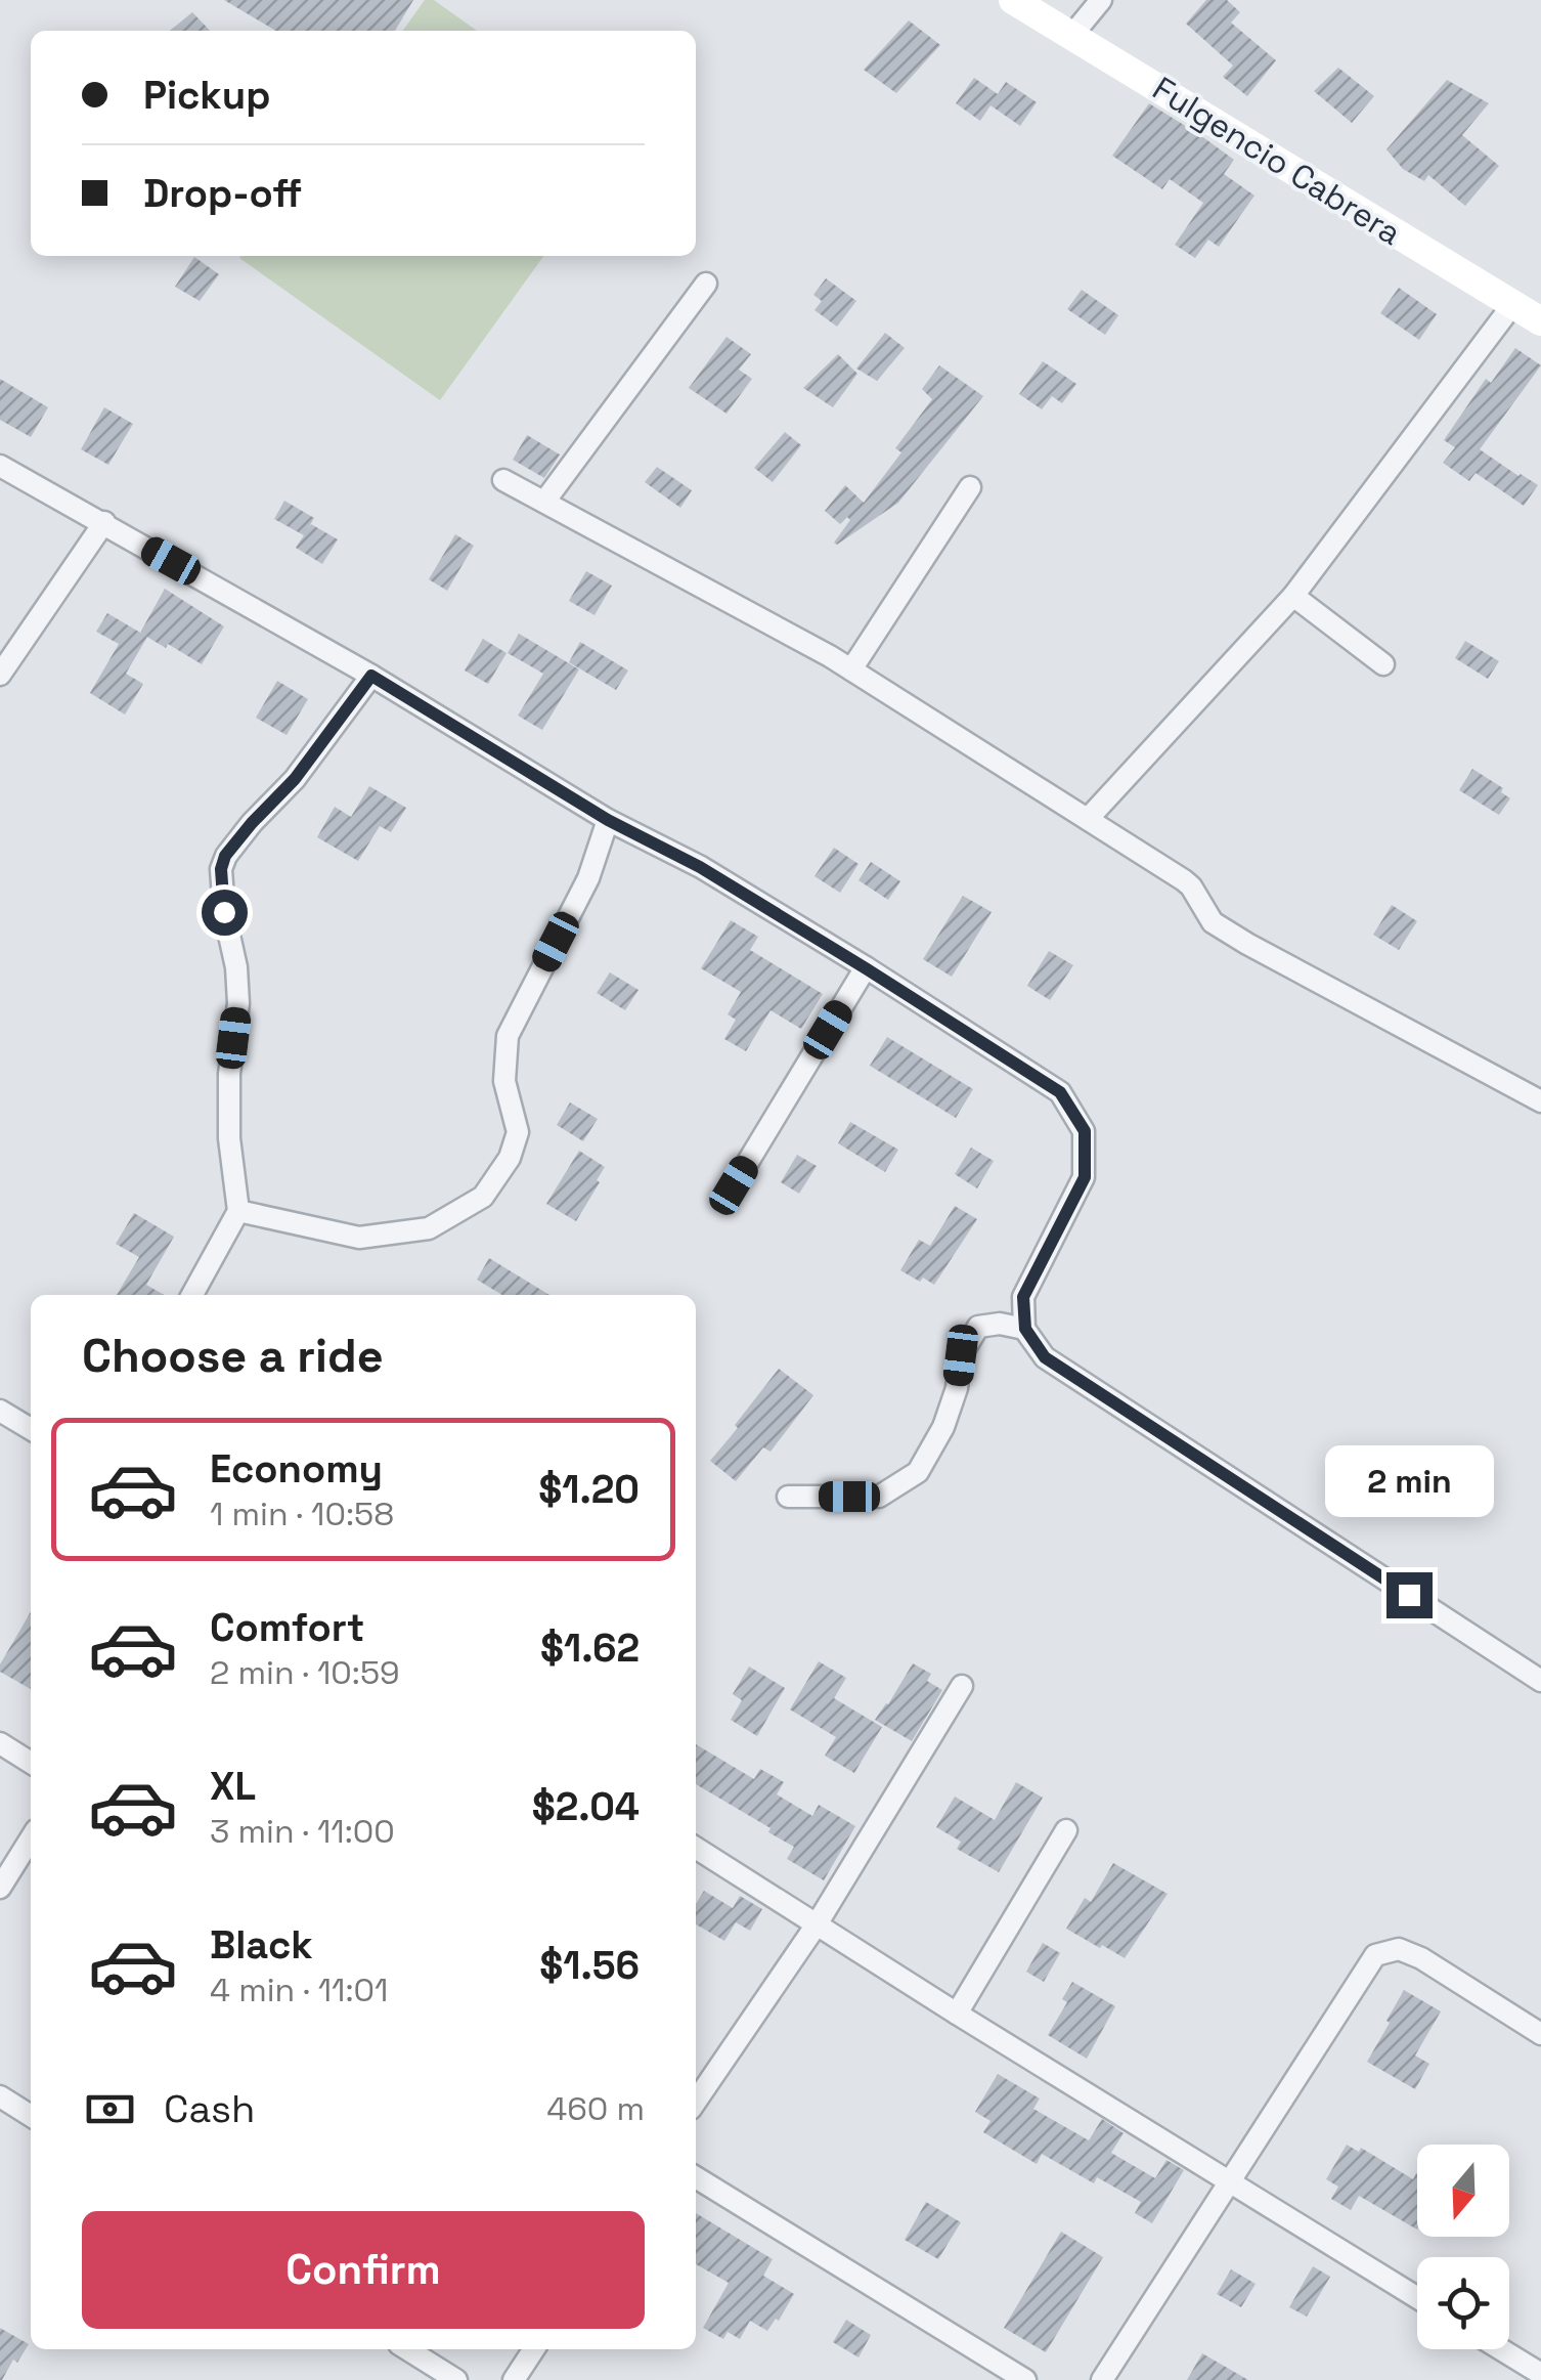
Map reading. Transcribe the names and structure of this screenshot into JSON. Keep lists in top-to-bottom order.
{
  "streets": {
    "main road": ["Fulgencio Cabrera"]
  },
  "north": "bottom",
  "page": {
    "banner": ["Pickup", "Drop-off"],
    "heading": "Choose a ride",
    "list": [
      {
        "name": "Economy",
        "note": "1 min · 10:58",
        "value": "$1.20"
      },
      {
        "name": "Comfort",
        "note": "2 min · 10:59",
        "value": "$1.62"
      },
      {
        "name": "XL",
        "note": "3 min · 11:00",
        "value": "$2.04"
      },
      {
        "name": "Black",
        "note": "4 min · 11:01",
        "value": "$1.56"
      }
    ],
    "bubble": "2 min",
    "pay": ["Cash", "460 m"],
    "buttons": "Confirm"
  }
}
